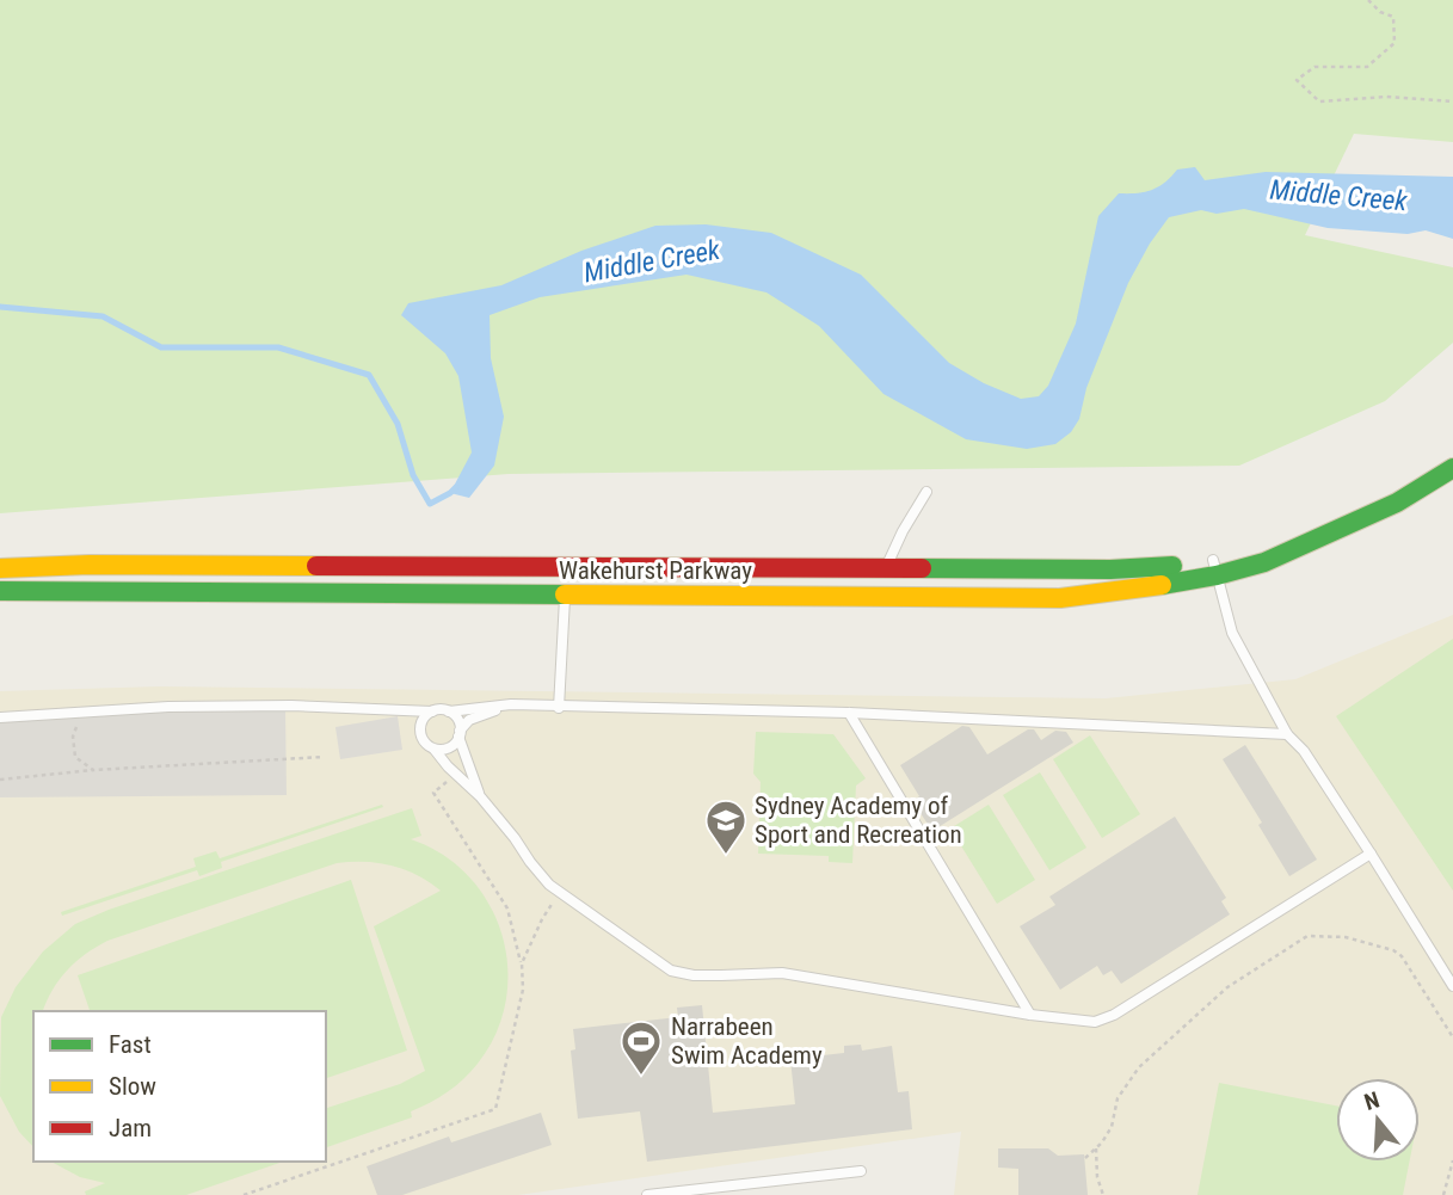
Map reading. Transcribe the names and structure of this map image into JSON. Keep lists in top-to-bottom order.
{
  "streets": {
    "main road": ["Wakehurst Parkway"]
  },
  "water": ["Middle Creek"],
  "places": {
    "school or university": ["Sydney Academy of Sport and Recreation"],
    "sports": ["Narrabeen Swim Academy"]
  },
  "legend": ["Fast", "Slow", "Jam"],
  "north": "top"
}
